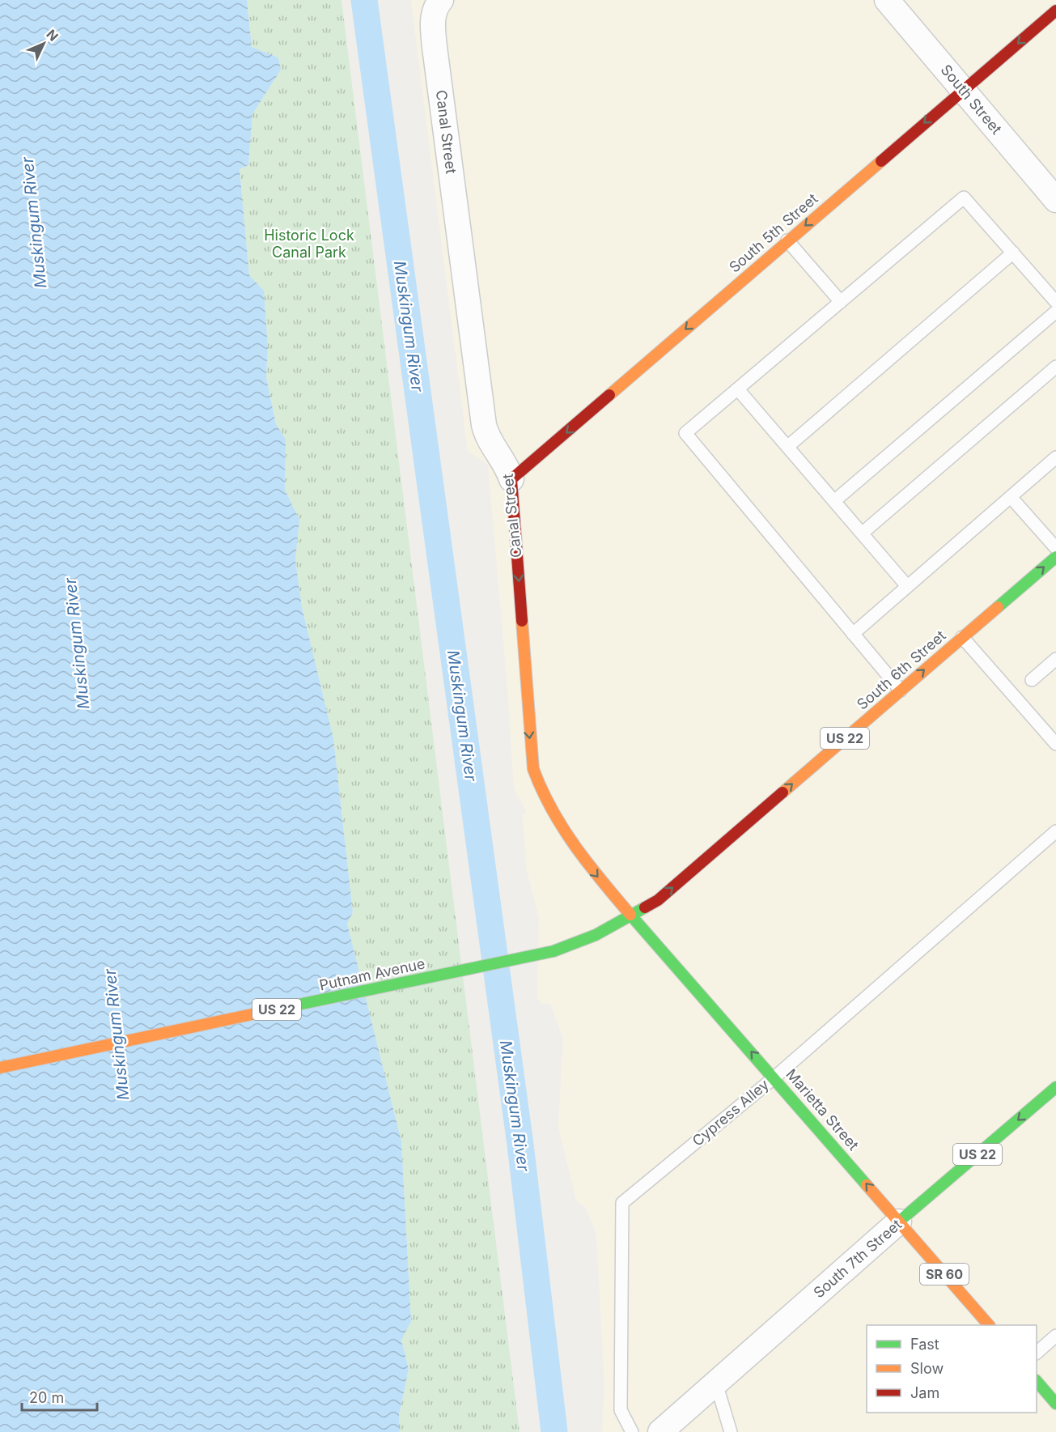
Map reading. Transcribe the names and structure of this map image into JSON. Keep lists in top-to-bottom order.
{
  "streets": {
    "main road": [
      "Canal Street",
      "South 5th Street",
      "South 6th Street",
      "US 22",
      "Putnam Avenue",
      "Marietta Street",
      "South 7th Street",
      "SR 60"
    ],
    "street": ["South Street"],
    "lane": ["Cypress Alley"]
  },
  "crossings": [
    ["South Street", "South 5th Street"],
    ["Canal Street", "South 5th Street"],
    ["Canal Street", "South 6th Street"],
    ["Canal Street", "Putnam Avenue"],
    ["Canal Street", "Marietta Street"],
    ["South 6th Street", "Putnam Avenue"],
    ["South 6th Street", "Marietta Street"],
    ["Putnam Avenue", "Marietta Street"],
    ["Marietta Street", "Cypress Alley"],
    ["Marietta Street", "South 7th Street"]
  ],
  "one_way": [
    "Canal Street",
    "South 5th Street",
    "South 6th Street",
    "Marietta Street",
    "South 7th Street"
  ],
  "water": ["Muskingum River"],
  "parks": ["Historic Lock Canal Park"],
  "legend": ["Fast", "Slow", "Jam"],
  "scale_bar": "20 m",
  "north": "top right"
}
